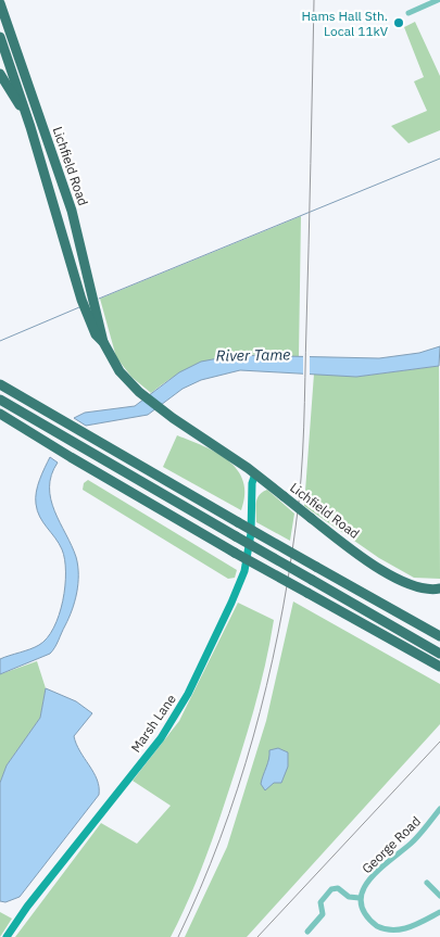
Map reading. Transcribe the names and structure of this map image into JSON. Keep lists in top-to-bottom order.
{
  "streets": {
    "highway": ["Lichfield Road"],
    "main road": ["Marsh Lane"],
    "street": ["George Road"]
  },
  "crossings": [
    ["Lichfield Road", "Marsh Lane"]
  ],
  "water": ["River Tame"],
  "places": ["Hams Hall Sth. Local 11kV"]
}
